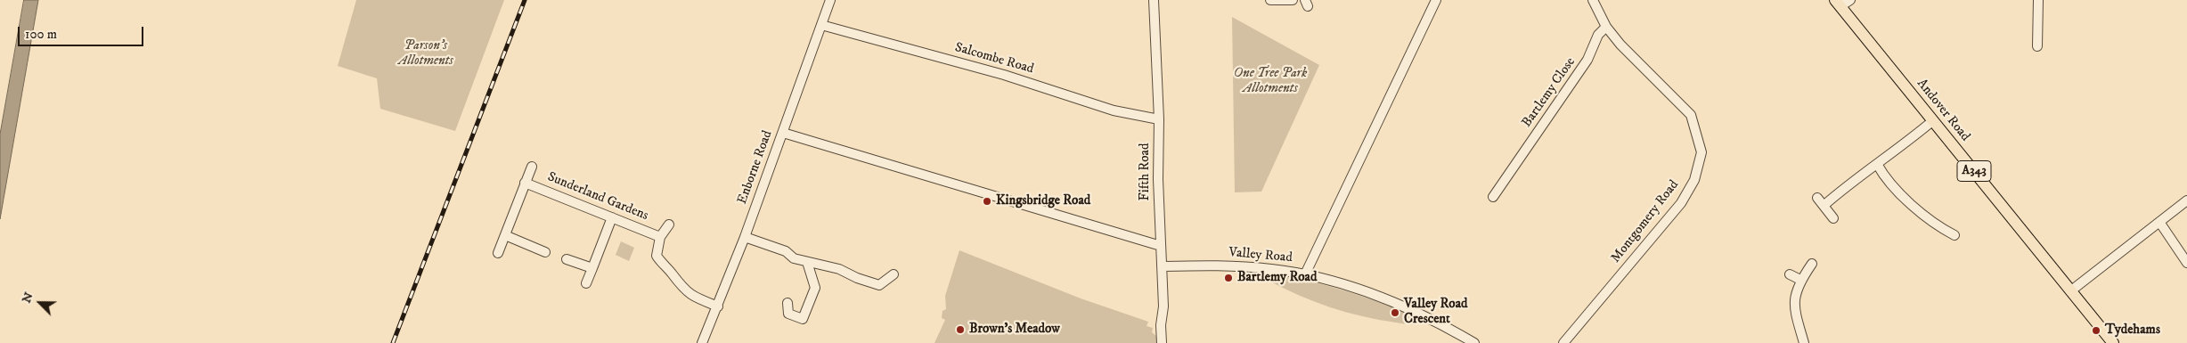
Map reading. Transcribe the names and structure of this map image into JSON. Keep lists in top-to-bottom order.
{
  "streets": {
    "main road": ["Andover Road", "A343"],
    "street": [
      "Salcombe Road",
      "Bartlemy Close",
      "Enborne Road",
      "Fifth Road",
      "Sunderland Gardens",
      "Montgomery Road",
      "Valley Road"
    ]
  },
  "crossings": [
    ["Salcombe Road", "Enborne Road"],
    ["Salcombe Road", "Fifth Road"],
    ["Bartlemy Close", "Montgomery Road"],
    ["Fifth Road", "Valley Road"]
  ],
  "parks": ["Parson's Allotments", "One Tree Park Allotments"],
  "places": [
    "Kingsbridge Road",
    "Bartlemy Road",
    "Valley Road Crescent",
    "Brown's Meadow",
    "Tydehams"
  ],
  "scale_bar": "100 m",
  "north": "top left"
}
